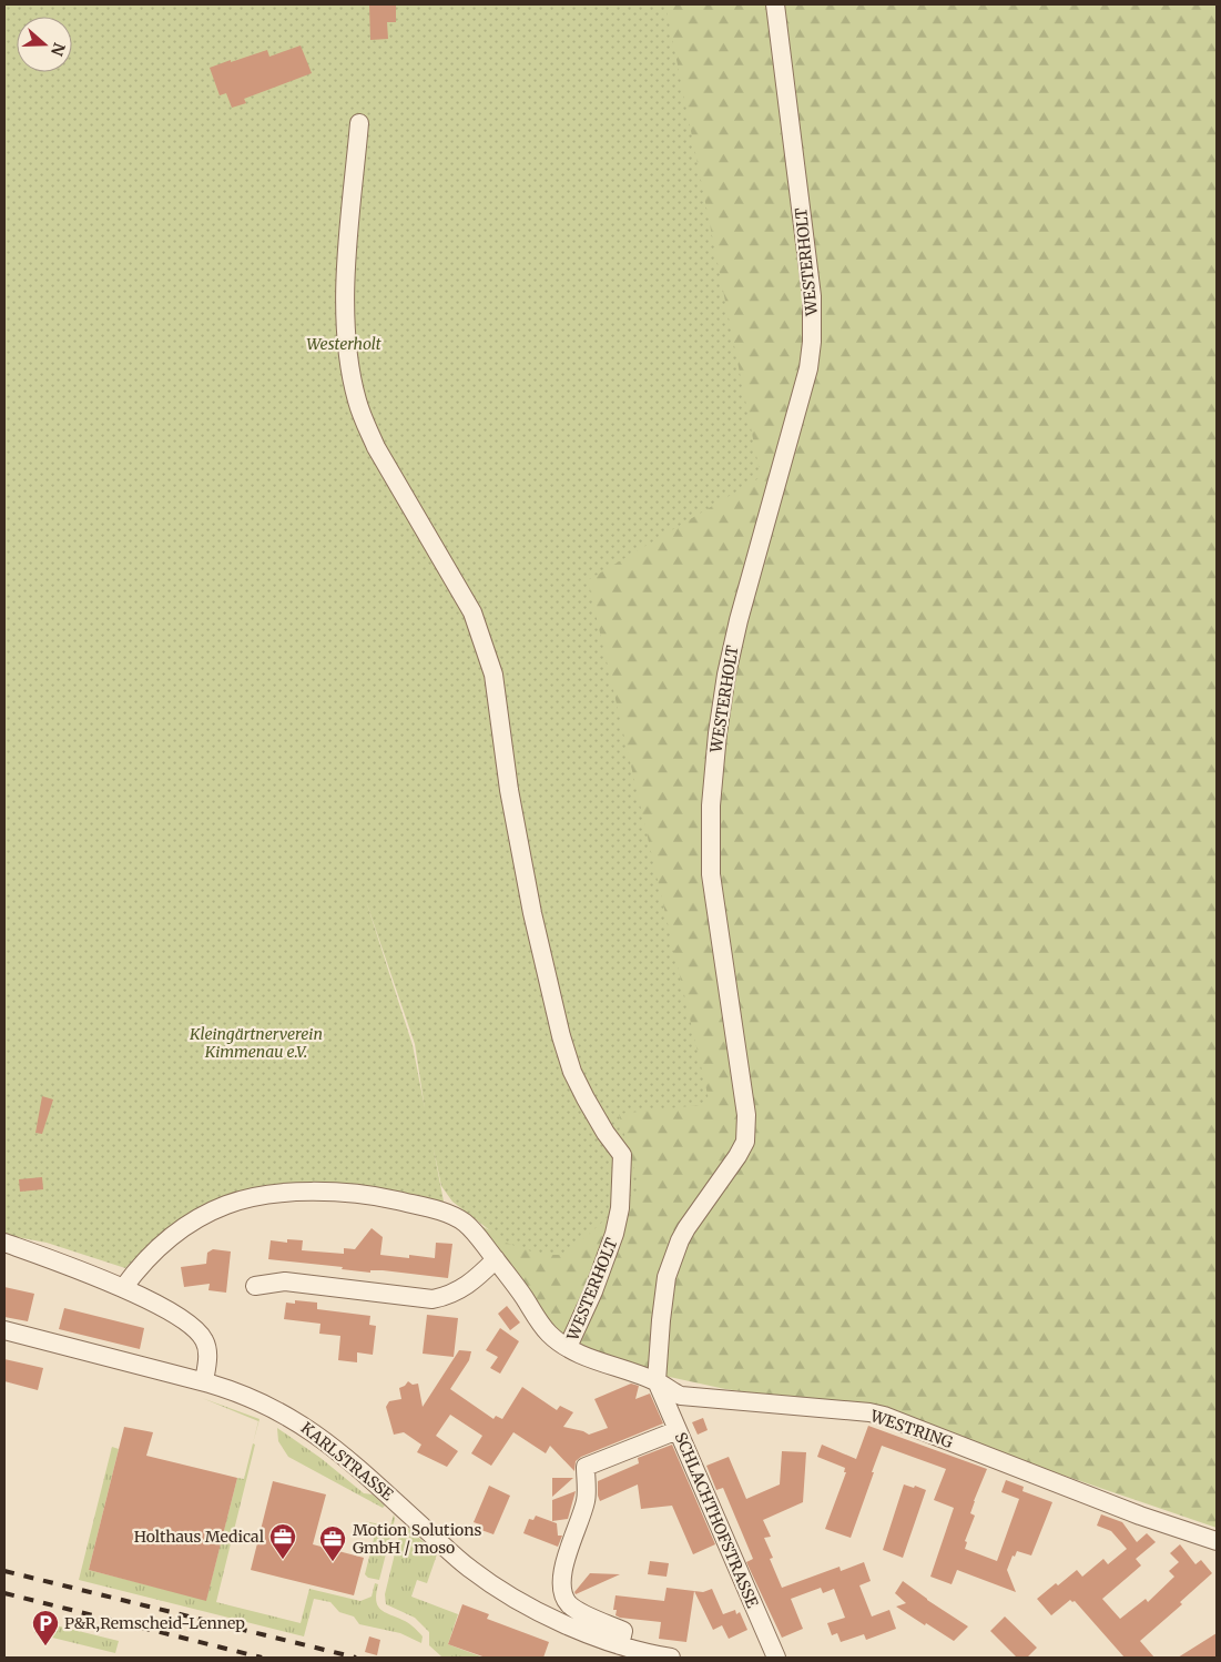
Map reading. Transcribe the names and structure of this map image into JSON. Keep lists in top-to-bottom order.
{
  "streets": {
    "street": [
      "WESTERHOLT",
      "WESTRING",
      "KARLSTRASSE",
      "SCHLACHTHOFSTRASSE"
    ]
  },
  "crossings": [
    ["WESTERHOLT", "WESTRING"],
    ["WESTERHOLT", "SCHLACHTHOFSTRASSE"],
    ["WESTRING", "SCHLACHTHOFSTRASSE"]
  ],
  "parks": ["Westerholt", "Kleingärtnerverein Kimmenau e.V."],
  "places": {
    "office": ["Holthaus Medical", "Motion Solutions GmbH / moso"],
    "parking": ["P&R,Remscheid-Lennep"]
  },
  "north": "right"
}
